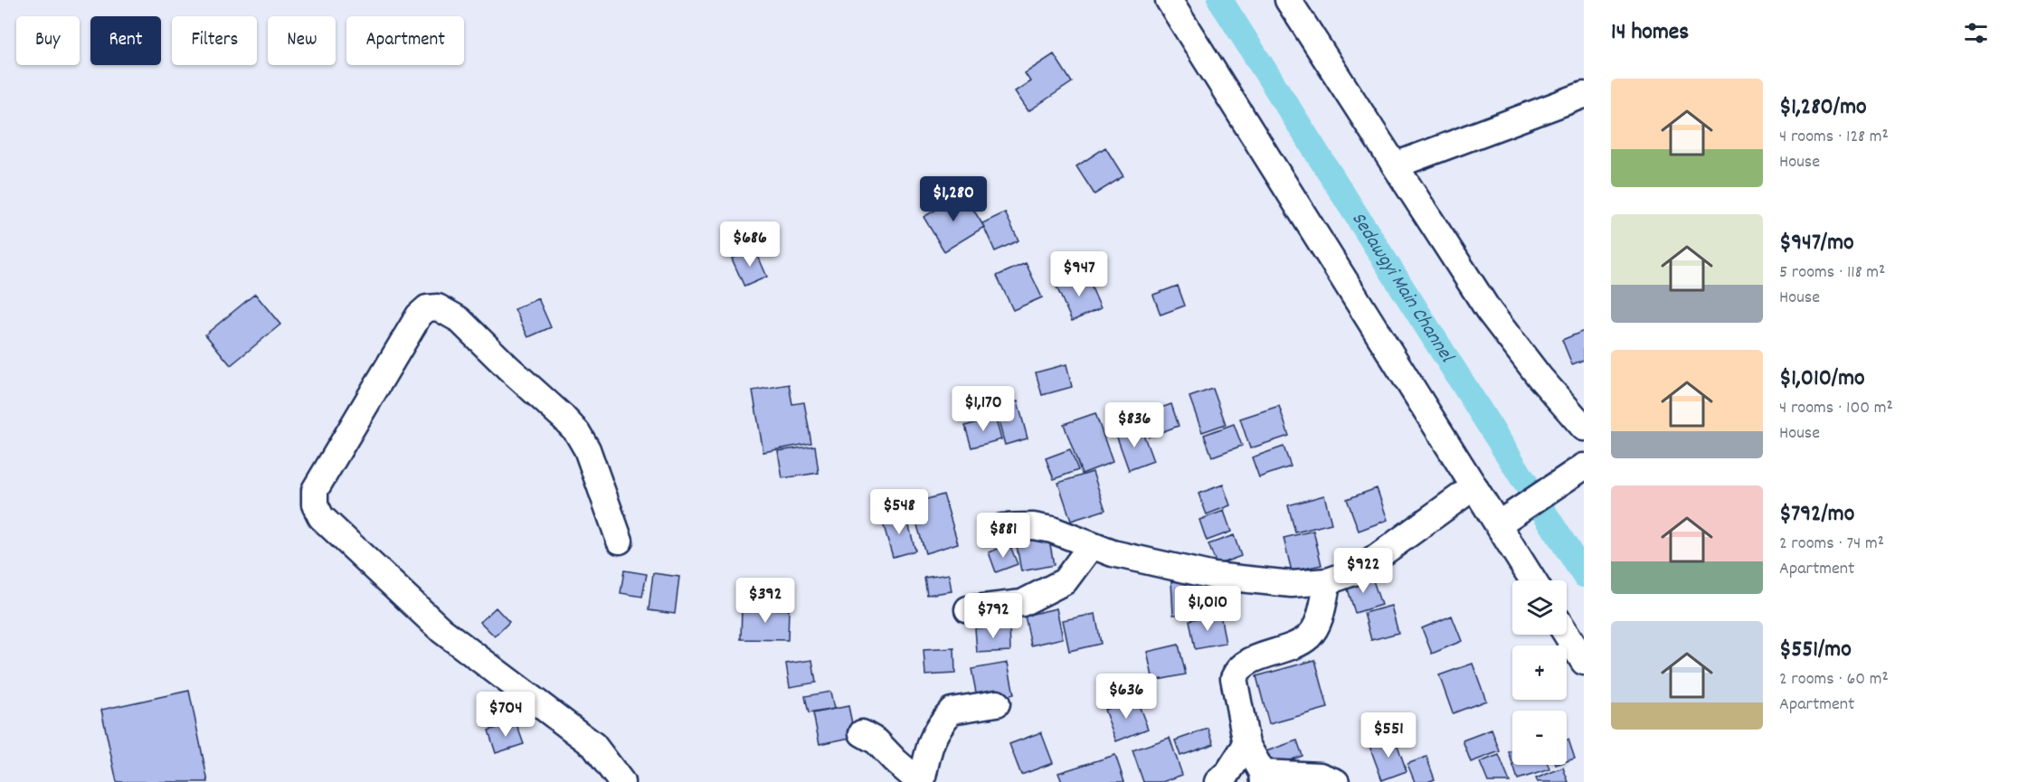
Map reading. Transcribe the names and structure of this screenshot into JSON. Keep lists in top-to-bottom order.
{
  "water": ["Sedawgyi Main Channel"],
  "page": {
    "heading": "14 homes",
    "chip": [
      "Buy",
      "Rent",
      "Filters",
      "New",
      "Apartment"
    ],
    "list": [
      {
        "name": "$1,280/mo",
        "note": "4 rooms · 128 m² · House"
      },
      {
        "name": "$947/mo",
        "note": "5 rooms · 118 m² · House"
      },
      {
        "name": "$1,010/mo",
        "note": "4 rooms · 100 m² · House"
      },
      {
        "name": "$792/mo",
        "note": "2 rooms · 74 m² · Apartment"
      },
      {
        "name": "$551/mo",
        "note": "2 rooms · 60 m² · Apartment"
      }
    ],
    "price": [
      "$1,280",
      "$686",
      "$947",
      "$1,170",
      "$836",
      "$548",
      "$881",
      "$922",
      "$392",
      "$1,010",
      "$792",
      "$636",
      "$704",
      "$551"
    ],
    "map_buttons": ["+", "−"]
  }
}
